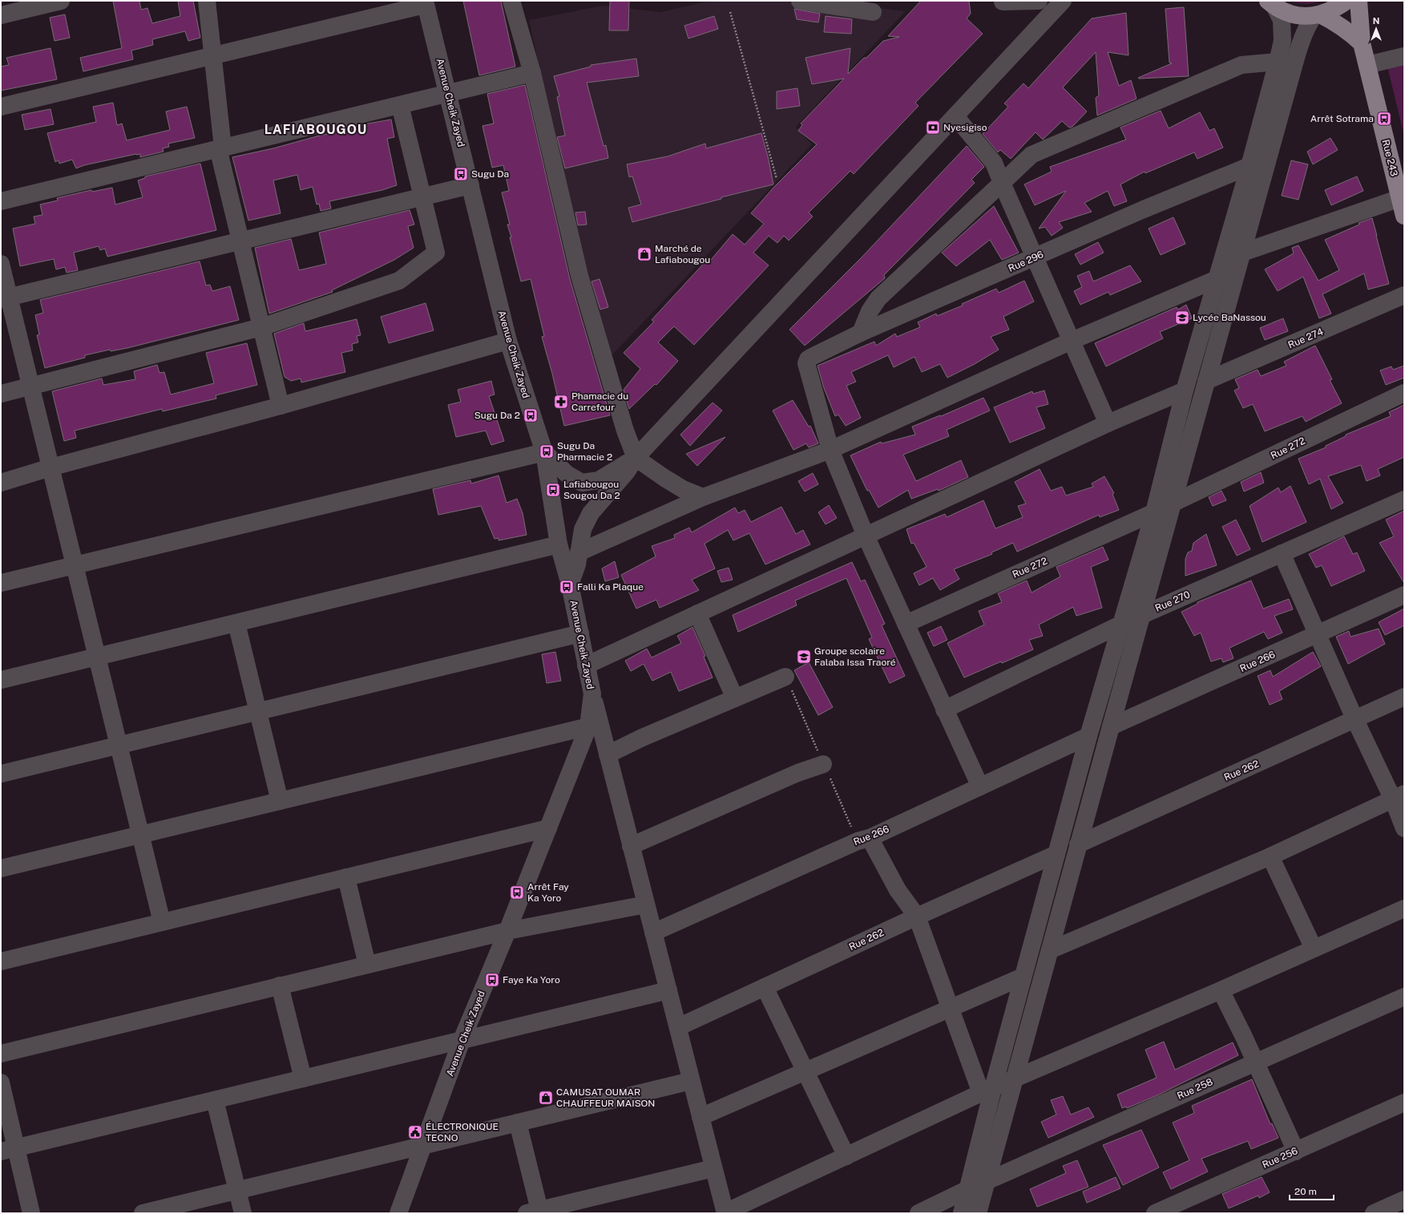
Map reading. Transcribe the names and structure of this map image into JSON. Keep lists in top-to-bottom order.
{
  "streets": {
    "main road": ["Rue 243"],
    "street": [
      "Avenue Cheik Zayed",
      "Rue 296",
      "Rue 274",
      "Rue 272",
      "Rue 270",
      "Rue 266",
      "Rue 262",
      "Rue 258",
      "Rue 256"
    ]
  },
  "districts": ["LAFIABOUGOU"],
  "places": {
    "bus stop": [
      "Arrêt Sotrama",
      "Sugu Da",
      "Sugu Da 2",
      "Sugu Da Pharmacie 2",
      "Lafiabougou Sougou Da 2",
      "Falli Ka Plaque",
      "Arrêt Fay Ka Yoro",
      "Faye Ka Yoro"
    ],
    "bank": ["Nyesigiso"],
    "shop": ["Marché de Lafiabougou", "CAMUSAT OUMAR CHAUFFEUR MAISON"],
    "school or university": ["Lycée BaNassou", "Groupe scolaire Falaba Issa Traoré"],
    "pharmacy": ["Phamacie du Carrefour"],
    "public building": ["ÉLECTRONIQUE TECNO"]
  },
  "scale_bar": "20 m",
  "north": "top"
}
